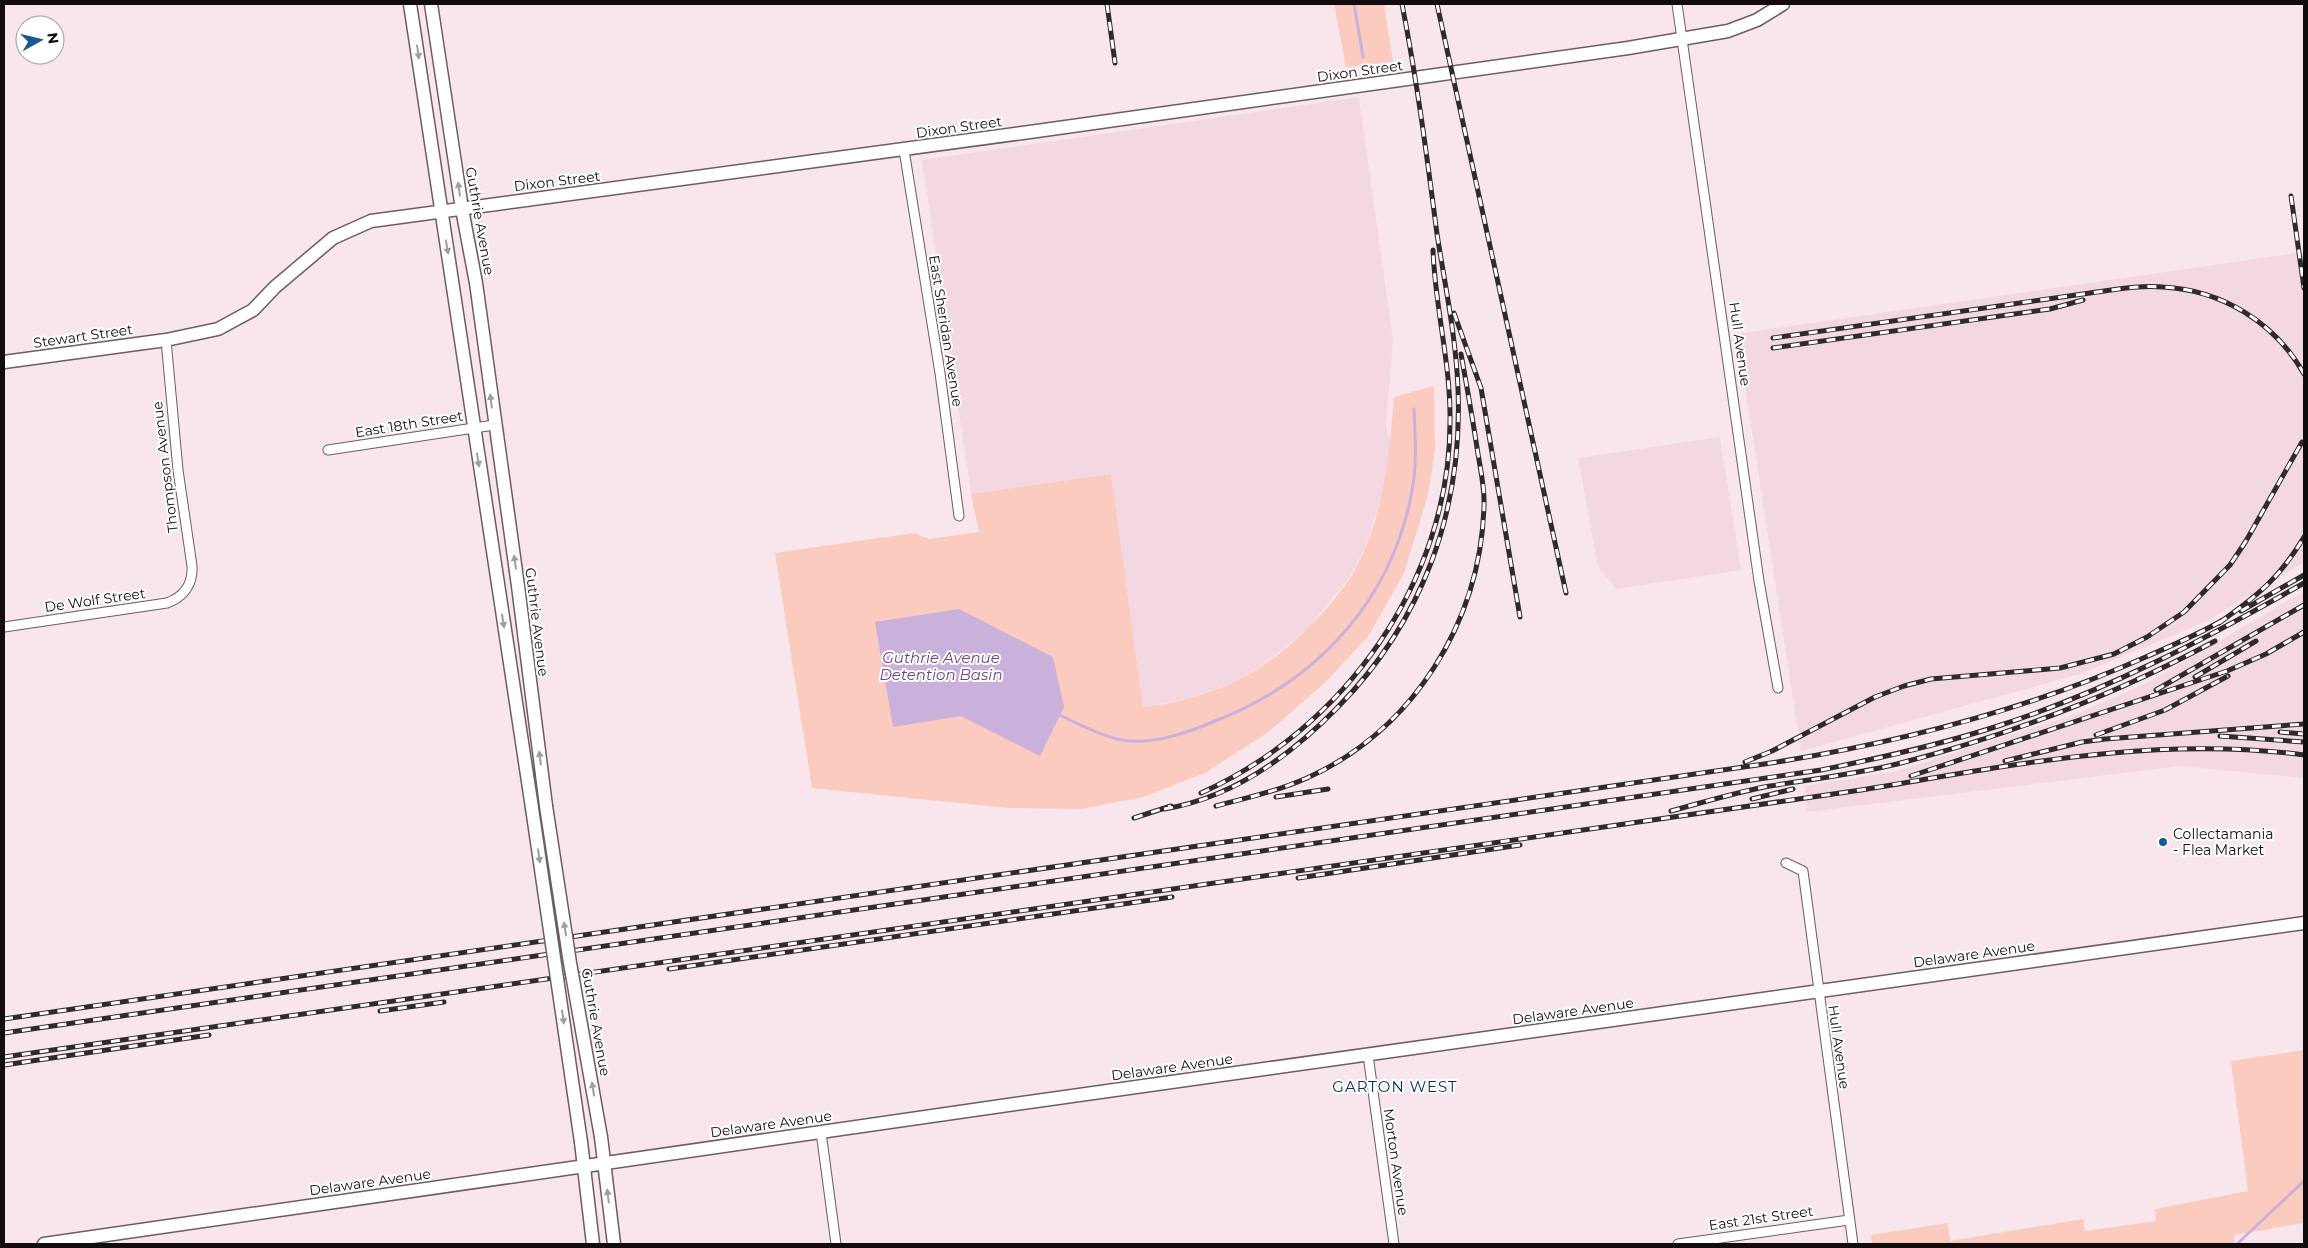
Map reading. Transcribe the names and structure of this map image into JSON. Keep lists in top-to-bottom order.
{
  "streets": {
    "main road": [
      "Dixon Street",
      "Guthrie Avenue",
      "Stewart Street",
      "Delaware Avenue"
    ],
    "street": [
      "East Sheridan Avenue",
      "Hull Avenue",
      "East 18th Street",
      "Thompson Avenue",
      "De Wolf Street",
      "Morton Avenue",
      "East 21st Street"
    ]
  },
  "crossings": [
    ["Dixon Street", "Guthrie Avenue"],
    ["Dixon Street", "East Sheridan Avenue"],
    ["Dixon Street", "Stewart Street"],
    ["Dixon Street", "Hull Avenue"],
    ["Dixon Street", "Thompson Avenue"],
    ["Guthrie Avenue", "East 18th Street"],
    ["Guthrie Avenue", "Delaware Avenue"],
    ["Stewart Street", "Thompson Avenue"],
    ["Hull Avenue", "Delaware Avenue"],
    ["Hull Avenue", "East 21st Street"],
    ["Thompson Avenue", "De Wolf Street"],
    ["Delaware Avenue", "Morton Avenue"]
  ],
  "districts": ["GARTON WEST"],
  "water": ["Guthrie Avenue Detention Basin"],
  "places": ["Collectamania - Flea Market"],
  "north": "right"
}
